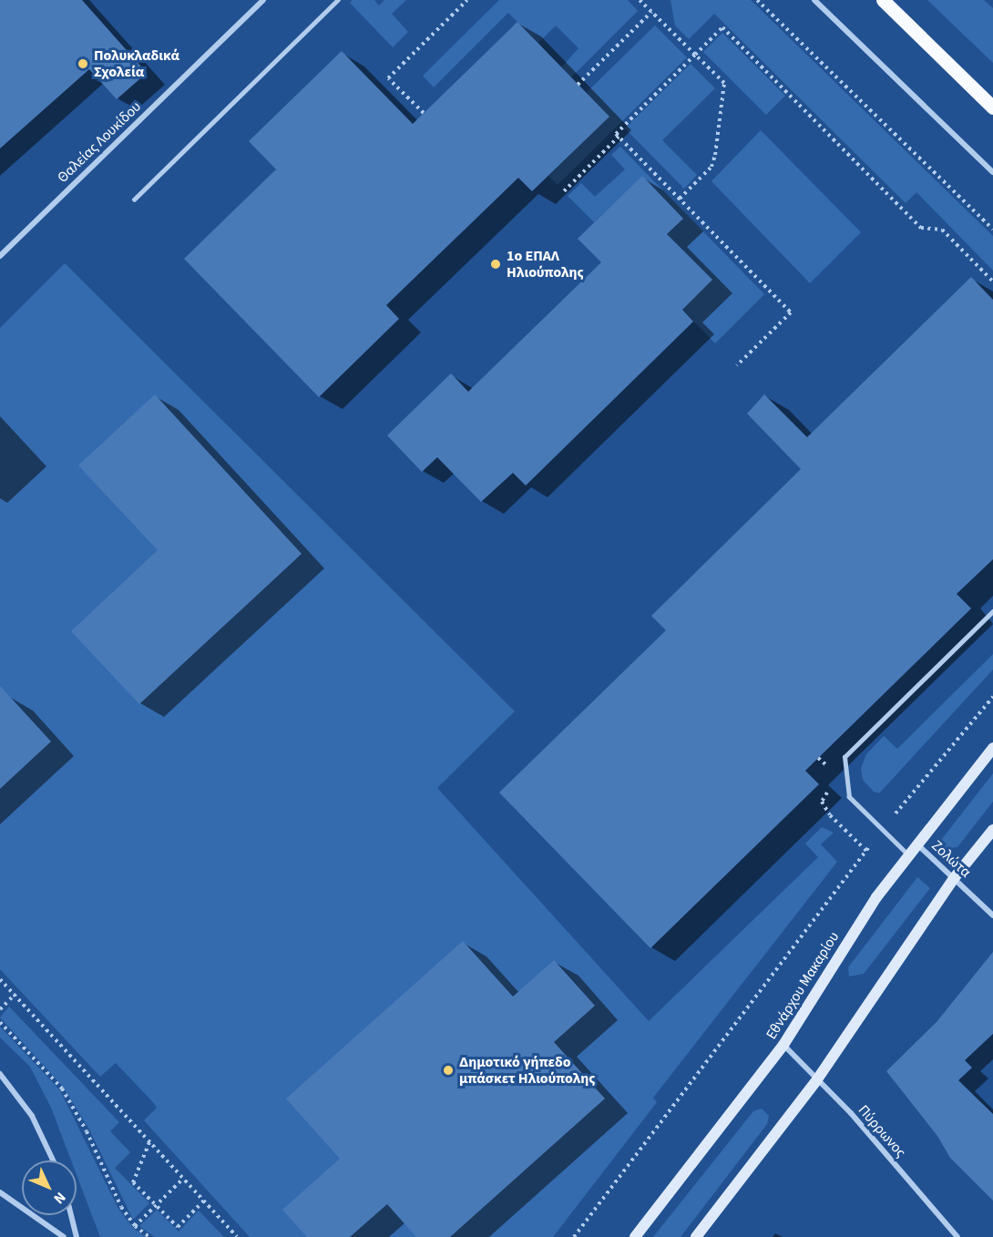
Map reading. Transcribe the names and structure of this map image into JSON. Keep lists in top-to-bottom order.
{
  "streets": {
    "street": [
      "Θαλείας Λουκίδου",
      "Ζολώτα",
      "Εθνάρχου Μακαρίου",
      "Πύρρωνος"
    ]
  },
  "crossings": [
    ["Ζολώτα", "Εθνάρχου Μακαρίου"],
    ["Εθνάρχου Μακαρίου", "Πύρρωνος"]
  ],
  "places": ["Πολυκλαδικά Σχολεία", "1ο ΕΠΑΛ Ηλιούπολης", "Δημοτικό γήπεδο μπάσκετ Ηλιούπολης"],
  "north": "bottom right"
}
